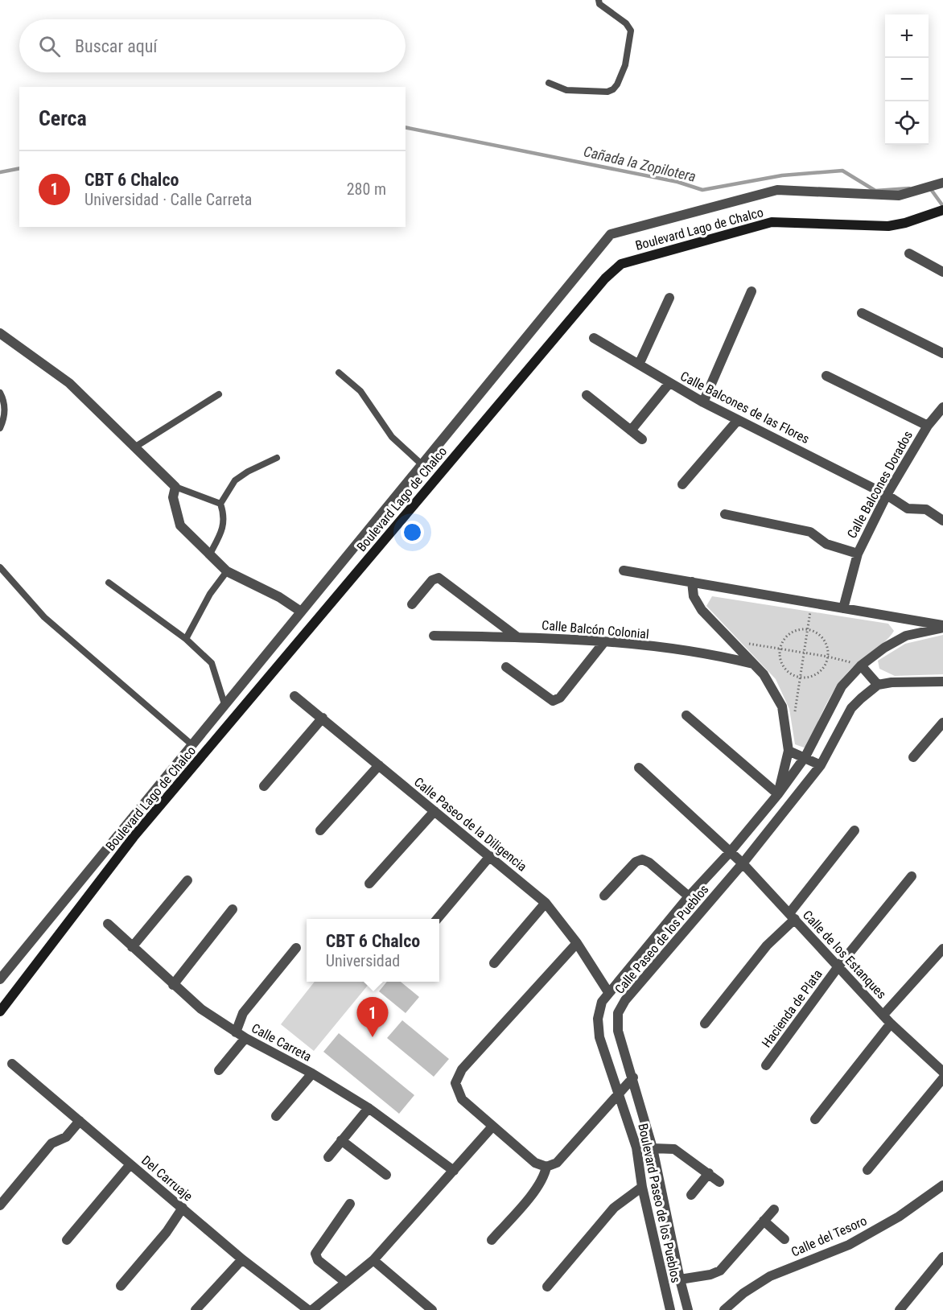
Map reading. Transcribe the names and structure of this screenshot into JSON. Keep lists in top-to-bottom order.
{
  "streets": {
    "main road": ["Boulevard Lago de Chalco"],
    "street": [
      "Calle Balcones de las Flores",
      "Calle Balcones Dorados",
      "Calle Balcón Colonial",
      "Calle Paseo de la Diligencia",
      "Calle Paseo de los Pueblos",
      "Calle de los Estanques",
      "Hacienda de Plata",
      "Calle Carreta",
      "Del Carruaje",
      "Boulevard Paseo de los Pueblos",
      "Calle del Tesoro"
    ]
  },
  "crossings": [
    ["Calle Balcones de las Flores", "Calle Balcones Dorados"],
    ["Calle Paseo de la Diligencia", "Calle Paseo de los Pueblos"],
    ["Calle Paseo de la Diligencia", "Boulevard Paseo de los Pueblos"],
    ["Calle Paseo de los Pueblos", "Calle de los Estanques"],
    ["Calle Paseo de los Pueblos", "Boulevard Paseo de los Pueblos"],
    ["Calle de los Estanques", "Hacienda de Plata"]
  ],
  "water": ["Cañada la Zopilotera"],
  "page": {
    "map_buttons": ["+", "−"],
    "search": "Buscar aquí",
    "heading": "Cerca",
    "list": [
      {
        "mark": "1",
        "name": "CBT 6 Chalco",
        "note": "Universidad · Calle Carreta",
        "value": "280 m"
      }
    ],
    "popup": ["CBT 6 Chalco", "Universidad"],
    "pins": "1"
  }
}
